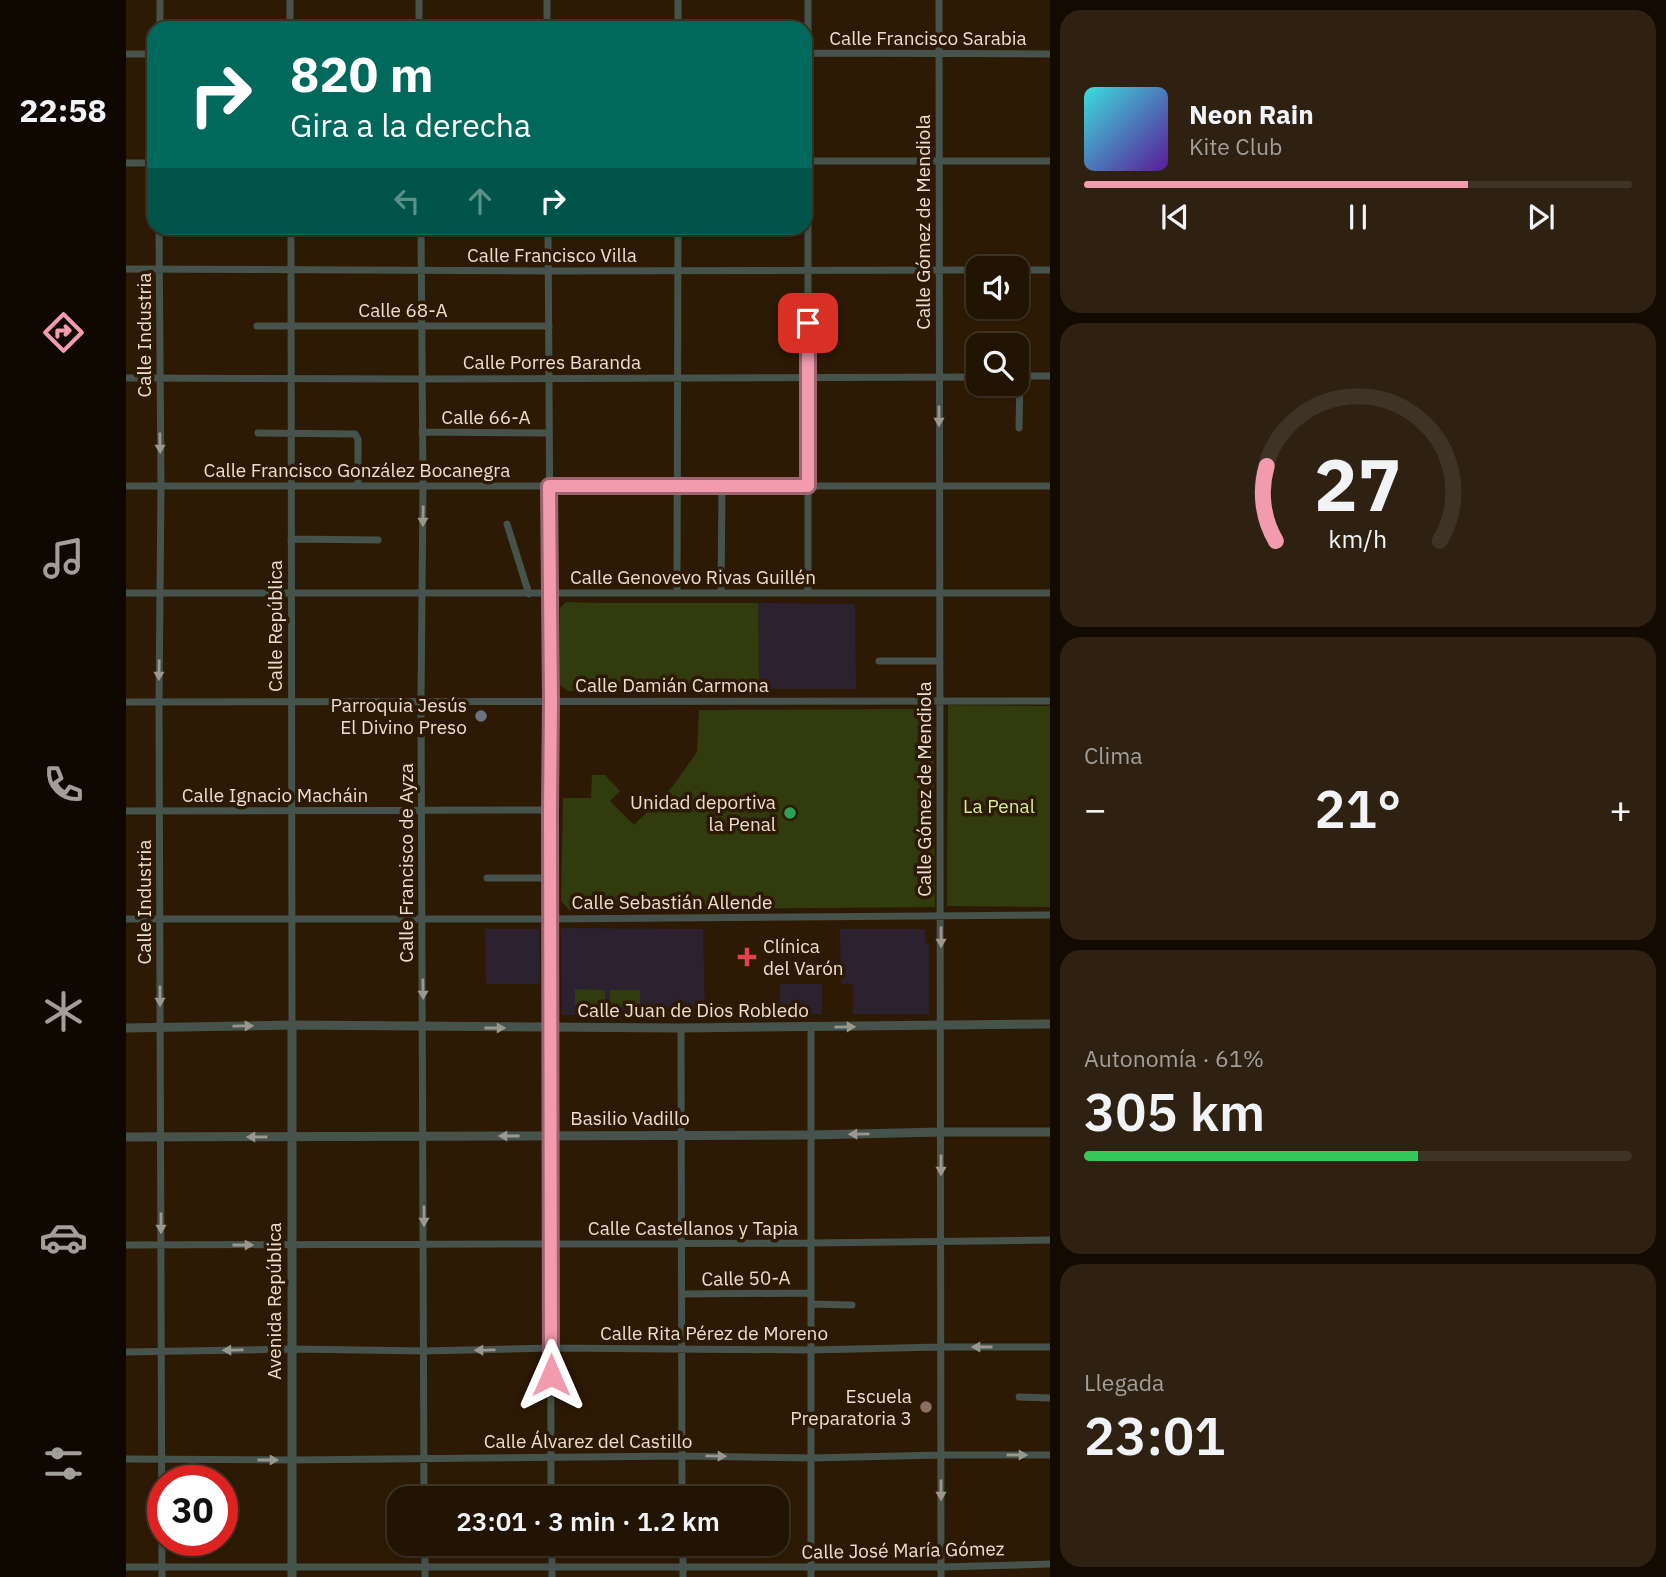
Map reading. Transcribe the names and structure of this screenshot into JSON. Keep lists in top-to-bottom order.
{
  "streets": {
    "street": [
      "Calle Francisco Sarabia",
      "Calle Gómez de Mendiola",
      "Calle Francisco Villa",
      "Calle 68-A",
      "Calle Industria",
      "Calle Porres Baranda",
      "Calle 66-A",
      "Calle Francisco González Bocanegra",
      "Calle Genovevo Rivas Guillén",
      "Calle República",
      "Calle Damián Carmona",
      "Calle Ignacio Macháin",
      "Calle Francisco de Ayza",
      "Calle Sebastián Allende",
      "Calle Juan de Dios Robledo",
      "Basilio Vadillo",
      "Calle Castellanos y Tapia",
      "Calle 50-A",
      "Avenida República",
      "Calle Rita Pérez de Moreno",
      "Calle Álvarez del Castillo",
      "Calle José María Gómez"
    ]
  },
  "crossings": [
    ["Calle Francisco Sarabia", "Calle Gómez de Mendiola"],
    ["Calle Gómez de Mendiola", "Calle Francisco Villa"],
    ["Calle Gómez de Mendiola", "Calle Porres Baranda"],
    ["Calle Gómez de Mendiola", "Calle Francisco González Bocanegra"],
    ["Calle Gómez de Mendiola", "Calle Genovevo Rivas Guillén"],
    ["Calle Gómez de Mendiola", "Calle Damián Carmona"],
    ["Calle Gómez de Mendiola", "Calle Sebastián Allende"],
    ["Calle Gómez de Mendiola", "Calle Juan de Dios Robledo"],
    ["Calle Gómez de Mendiola", "Basilio Vadillo"],
    ["Calle Gómez de Mendiola", "Calle Castellanos y Tapia"],
    ["Calle Gómez de Mendiola", "Calle Rita Pérez de Moreno"],
    ["Calle Gómez de Mendiola", "Calle Álvarez del Castillo"],
    ["Calle Gómez de Mendiola", "Calle José María Gómez"],
    ["Calle Francisco Villa", "Calle Industria"],
    ["Calle Francisco Villa", "Calle República"],
    ["Calle Francisco Villa", "Calle Francisco de Ayza"],
    ["Calle 68-A", "Calle República"],
    ["Calle 68-A", "Calle Francisco de Ayza"],
    ["Calle Industria", "Calle Porres Baranda"],
    ["Calle Industria", "Calle Francisco González Bocanegra"],
    ["Calle Industria", "Calle Genovevo Rivas Guillén"],
    ["Calle Industria", "Calle Damián Carmona"],
    ["Calle Industria", "Calle Ignacio Macháin"],
    ["Calle Industria", "Calle Sebastián Allende"],
    ["Calle Industria", "Calle Juan de Dios Robledo"],
    ["Calle Industria", "Basilio Vadillo"],
    ["Calle Industria", "Calle Castellanos y Tapia"],
    ["Calle Industria", "Calle Rita Pérez de Moreno"],
    ["Calle Industria", "Calle Álvarez del Castillo"],
    ["Calle Industria", "Calle José María Gómez"],
    ["Calle Porres Baranda", "Calle República"],
    ["Calle Porres Baranda", "Calle Francisco de Ayza"],
    ["Calle 66-A", "Calle Francisco de Ayza"],
    ["Calle Francisco González Bocanegra", "Calle República"],
    ["Calle Francisco González Bocanegra", "Calle Francisco de Ayza"],
    ["Calle Genovevo Rivas Guillén", "Calle República"],
    ["Calle Genovevo Rivas Guillén", "Calle Francisco de Ayza"],
    ["Calle República", "Calle Damián Carmona"],
    ["Calle República", "Calle Ignacio Macháin"],
    ["Calle República", "Calle Sebastián Allende"],
    ["Calle República", "Calle Juan de Dios Robledo"],
    ["Calle República", "Avenida República"],
    ["Calle Damián Carmona", "Calle Francisco de Ayza"],
    ["Calle Ignacio Macháin", "Calle Francisco de Ayza"],
    ["Calle Francisco de Ayza", "Calle Sebastián Allende"],
    ["Calle Francisco de Ayza", "Calle Juan de Dios Robledo"],
    ["Calle Francisco de Ayza", "Basilio Vadillo"],
    ["Calle Francisco de Ayza", "Calle Castellanos y Tapia"],
    ["Calle Francisco de Ayza", "Calle Rita Pérez de Moreno"],
    ["Calle Francisco de Ayza", "Calle Álvarez del Castillo"],
    ["Calle Juan de Dios Robledo", "Avenida República"],
    ["Basilio Vadillo", "Avenida República"],
    ["Calle Castellanos y Tapia", "Avenida República"],
    ["Avenida República", "Calle Rita Pérez de Moreno"],
    ["Avenida República", "Calle Álvarez del Castillo"],
    ["Avenida República", "Calle José María Gómez"]
  ],
  "one_way": [
    "Calle Juan de Dios Robledo",
    "Basilio Vadillo",
    "Calle Rita Pérez de Moreno",
    "Calle Álvarez del Castillo"
  ],
  "parks": ["La Penal"],
  "places": {
    "other": ["Parroquia Jesús El Divino Preso", "Unidad deportiva la Penal", "Escuela Preparatoria 3"],
    "health": ["Clínica del Varón"]
  },
  "page": {
    "tabs": "22:58",
    "turn": ["820 m", "Gira a la derecha"],
    "song": ["Neon Rain", "Kite Club"],
    "tile": [
      "Clima",
      ["Autonomía · 61%", "305 km"],
      ["Llegada", "23:01"]
    ],
    "heat": ["−", "21°", "+"],
    "limit": "30",
    "trip": "23:01 · 3 min · 1.2 km",
    "gauge": ["27", "km/h"]
  }
}
